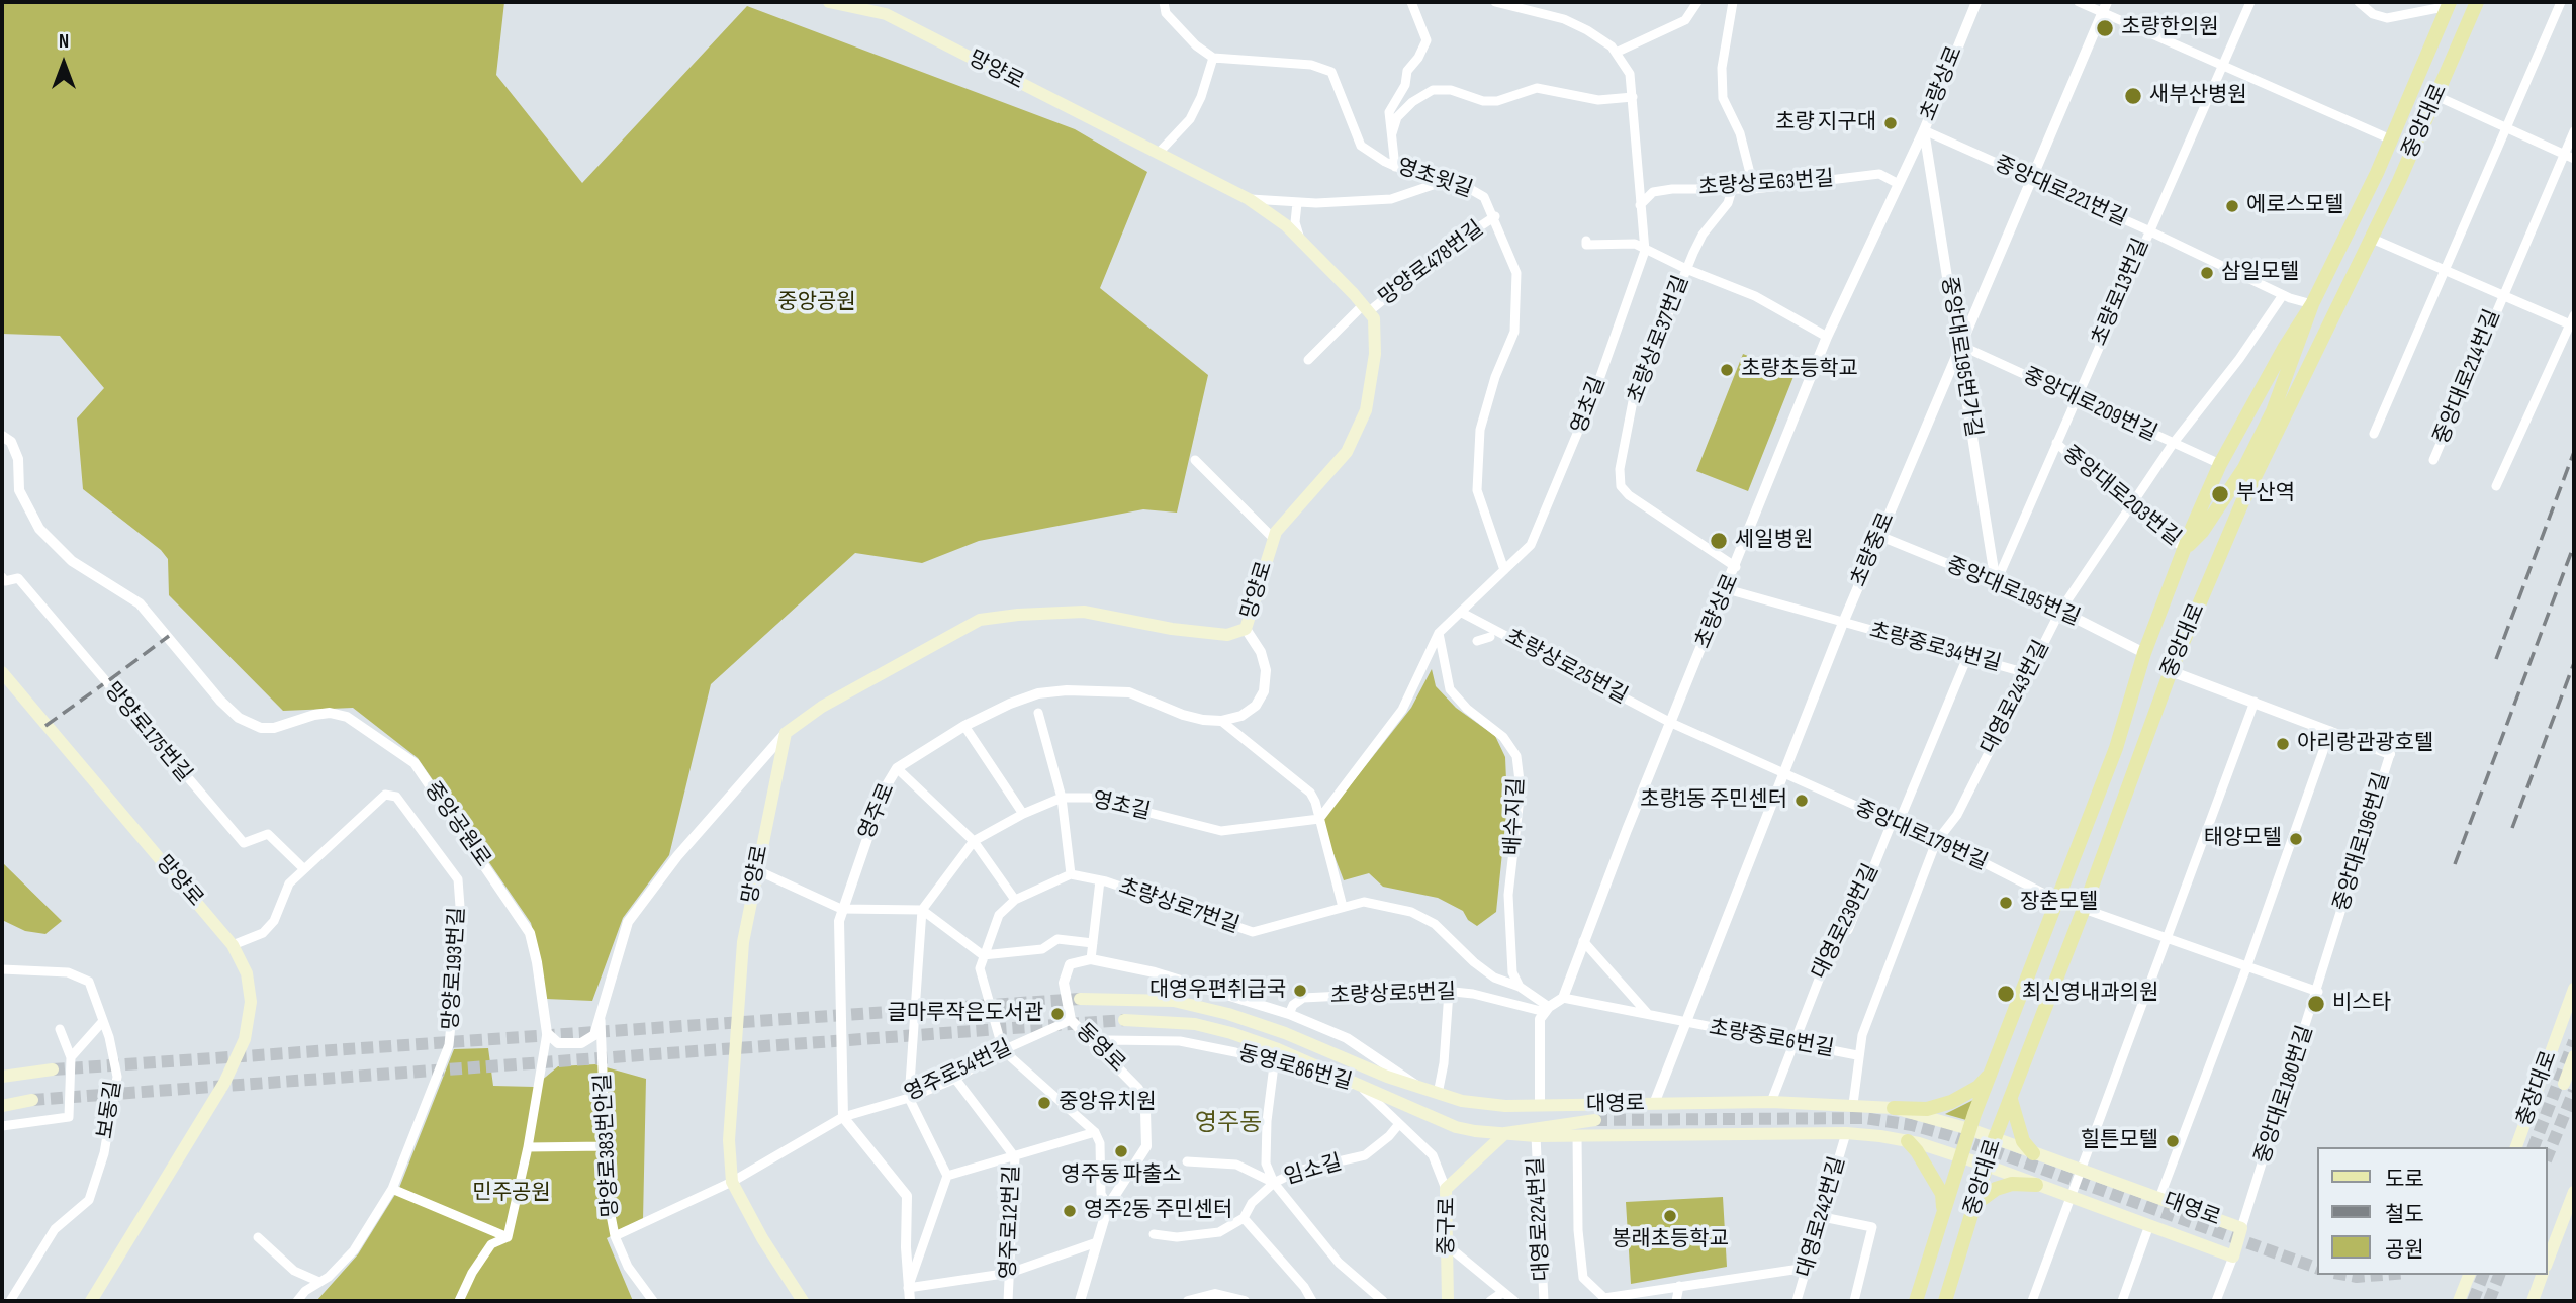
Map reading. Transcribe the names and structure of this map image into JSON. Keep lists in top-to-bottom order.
{
  "streets": {
    "main road": [
      "망양로",
      "중앙대로",
      "충장대로",
      "대영로",
      "중구로"
    ],
    "street": [
      "초량상로",
      "영초윗길",
      "초량상로63번길",
      "중앙대로221번길",
      "망양로478번길",
      "초량로13번길",
      "초량상로37번길",
      "중앙대로195번가길",
      "중앙대로214번길",
      "영초길",
      "중앙대로209번길",
      "중앙대로203번길",
      "초량중로",
      "중앙대로195번길",
      "초량중로34번길",
      "초량상로25번길",
      "대영로243번길",
      "망양로175번길",
      "영주로",
      "배수지길",
      "중앙공원로",
      "중앙대로179번길",
      "중앙대로196번길",
      "초량상로7번길",
      "대영로239번길",
      "망양로193번길",
      "초량상로5번길",
      "초량중로6번길",
      "동영로",
      "동영로86번길",
      "영주로54번길",
      "중앙대로180번길",
      "보동길",
      "망양로383번안길",
      "임소길",
      "대영로242번길",
      "대영로224번길",
      "영주로12번길"
    ]
  },
  "crossings": [
    ["망양로", "망양로478번길"],
    ["망양로", "망양로193번길"],
    ["망양로", "영주로54번길"],
    ["초량상로", "초량상로63번길"],
    ["초량상로", "중앙대로221번길"],
    ["초량상로", "초량상로37번길"],
    ["초량상로", "중앙대로195번가길"],
    ["초량상로", "초량중로34번길"],
    ["초량상로", "초량상로25번길"],
    ["초량상로", "초량중로6번길"],
    ["중앙대로", "중앙대로221번길"],
    ["중앙대로", "중앙대로209번길"],
    ["중앙대로", "중앙대로203번길"],
    ["중앙대로", "중앙대로195번길"],
    ["중앙대로", "중앙대로179번길"],
    ["중앙대로", "중앙대로196번길"],
    ["중앙대로", "대영로"],
    ["영초윗길", "망양로478번길"],
    ["영초윗길", "영초길"],
    ["초량상로63번길", "초량상로37번길"],
    ["초량상로63번길", "영초길"],
    ["중앙대로221번길", "초량로13번길"],
    ["중앙대로221번길", "중앙대로195번가길"],
    ["중앙대로221번길", "초량중로"],
    ["중앙대로221번길", "대영로243번길"],
    ["초량로13번길", "중앙대로195번가길"],
    ["초량로13번길", "중앙대로209번길"],
    ["초량로13번길", "중앙대로203번길"],
    ["초량로13번길", "중앙대로195번길"],
    ["중앙대로195번가길", "중앙대로209번길"],
    ["중앙대로195번가길", "초량중로"],
    ["중앙대로195번가길", "중앙대로195번길"],
    ["영초길", "초량상로25번길"],
    ["영초길", "배수지길"],
    ["중앙대로209번길", "초량중로"],
    ["중앙대로209번길", "대영로243번길"],
    ["중앙대로203번길", "대영로243번길"],
    ["초량중로", "중앙대로195번길"],
    ["초량중로", "초량중로34번길"],
    ["초량중로", "초량상로25번길"],
    ["초량중로", "중앙대로179번길"],
    ["초량중로", "초량중로6번길"],
    ["초량중로", "대영로"],
    ["중앙대로195번길", "대영로243번길"],
    ["초량중로34번길", "대영로243번길"],
    ["초량중로34번길", "대영로239번길"],
    ["초량상로25번길", "중앙대로179번길"],
    ["대영로243번길", "중앙대로179번길"],
    ["대영로243번길", "초량중로6번길"],
    ["대영로243번길", "대영로"],
    ["망양로175번길", "망양로193번길"],
    ["영주로", "영주로54번길"],
    ["배수지길", "초량상로7번길"],
    ["중앙대로179번길", "대영로239번길"],
    ["중앙대로196번길", "중앙대로180번길"],
    ["초량상로7번길", "초량상로5번길"],
    ["대영로239번길", "초량중로6번길"],
    ["대영로239번길", "대영로"],
    ["동영로", "동영로86번길"],
    ["동영로", "영주로54번길"],
    ["동영로86번길", "대영로"],
    ["동영로86번길", "임소길"],
    ["동영로86번길", "중구로"],
    ["영주로54번길", "영주로12번길"],
    ["중앙대로180번길", "대영로"],
    ["대영로", "대영로242번길"],
    ["대영로", "대영로224번길"],
    ["대영로", "중구로"]
  ],
  "districts": ["영주동"],
  "parks": ["중앙공원", "민주공원"],
  "places": [
    "초량한의원",
    "새부산병원",
    "초량 지구대",
    "에로스모텔",
    "삼일모텔",
    "초량초등학교",
    "부산역",
    "세일병원",
    "아리랑관광호텔",
    "초량1동 주민센터",
    "태양모텔",
    "장춘모텔",
    "대영우편취급국",
    "최신영내과의원",
    "비스타",
    "글마루작은도서관",
    "중앙유치원",
    "힐튼모텔",
    "영주동 파출소",
    "영주2동 주민센터",
    "봉래초등학교"
  ],
  "legend": ["도로", "철도", "공원"],
  "north": "top"
}
